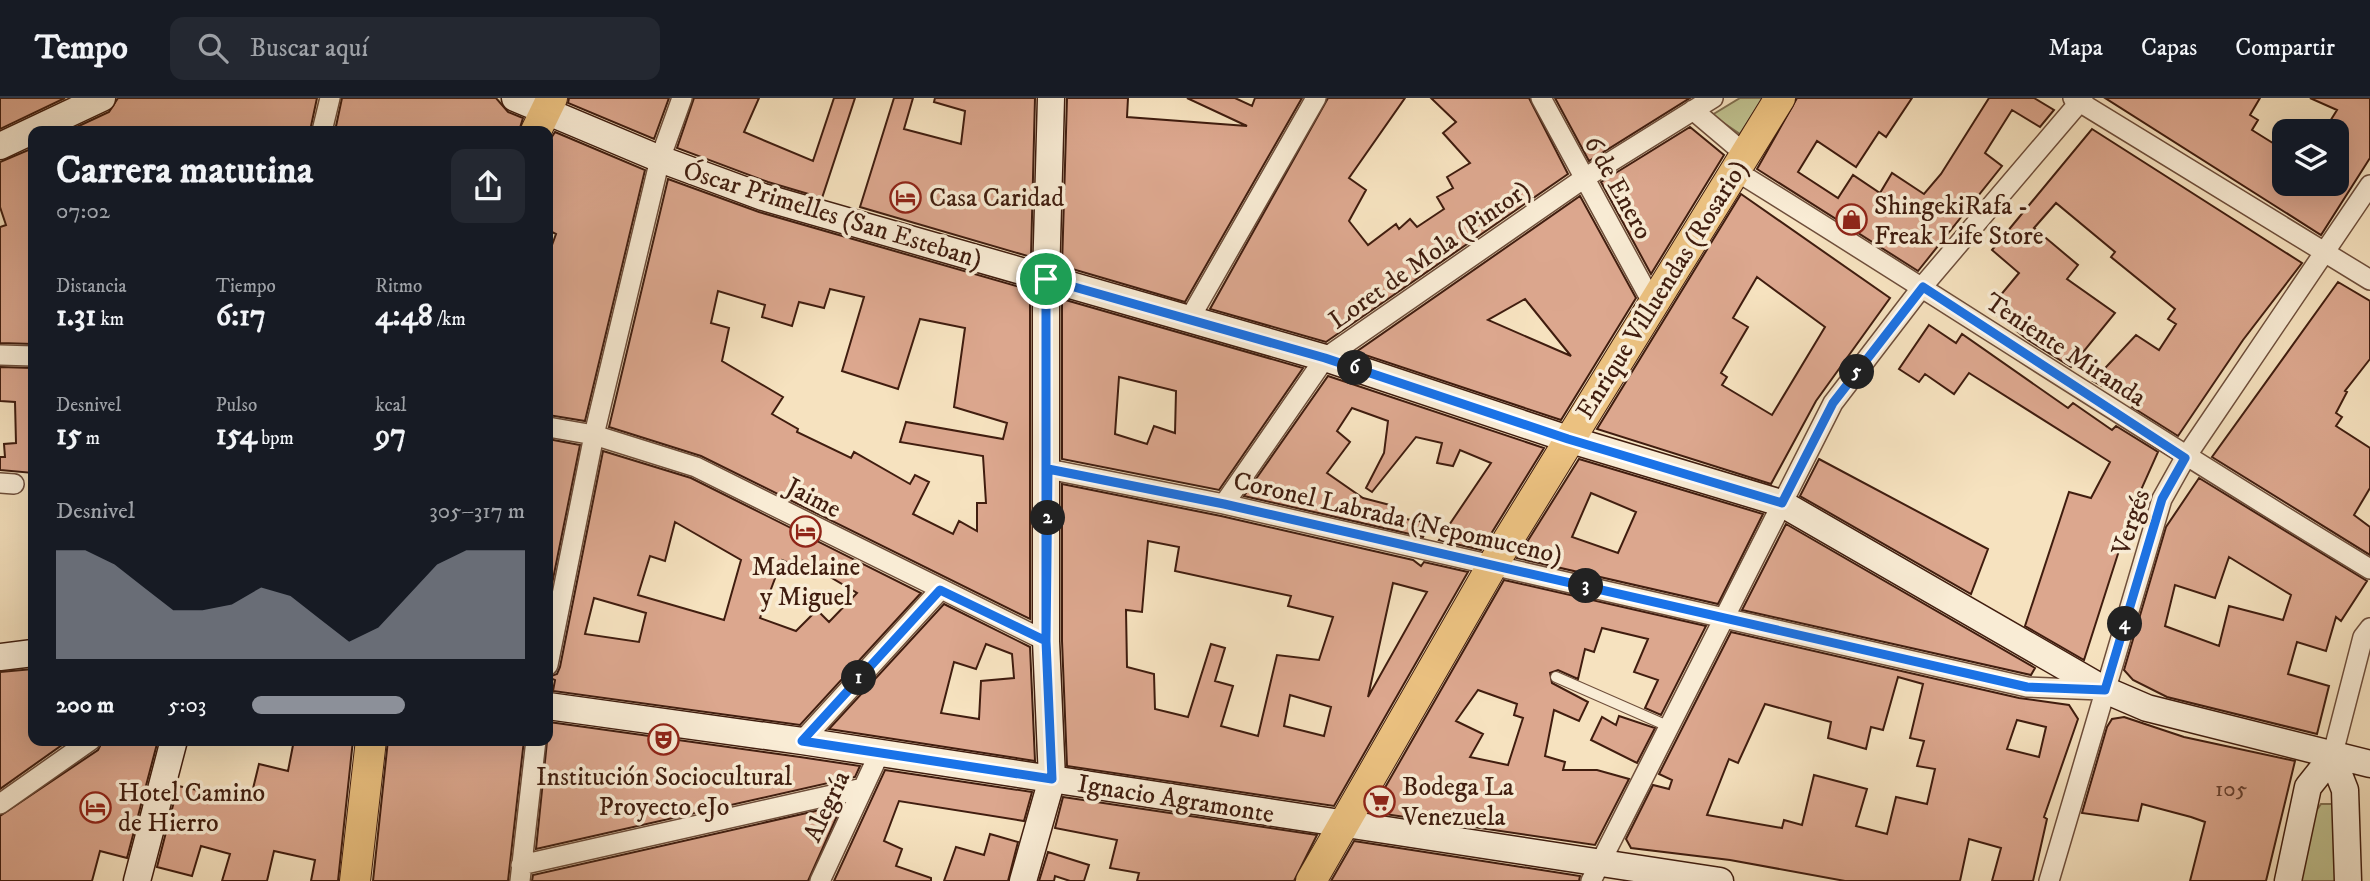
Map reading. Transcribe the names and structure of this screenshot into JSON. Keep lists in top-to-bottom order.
{
  "streets": {
    "main road": ["Óscar Primelles (San Esteban)", "Enrique Villuendas (Rosario)", "Ignacio Agramonte"],
    "street": [
      "6 de Enero",
      "Loret de Mola (Pintor)",
      "Teniente Miranda",
      "Jaime",
      "Coronel Labrada (Nepomuceno)",
      "Vergés",
      "Alegría"
    ]
  },
  "crossings": [
    ["6 de Enero", "Loret de Mola (Pintor)"],
    ["6 de Enero", "Enrique Villuendas (Rosario)"],
    ["Óscar Primelles (San Esteban)", "Loret de Mola (Pintor)"],
    ["Óscar Primelles (San Esteban)", "Enrique Villuendas (Rosario)"],
    ["Óscar Primelles (San Esteban)", "Coronel Labrada (Nepomuceno)"],
    ["Óscar Primelles (San Esteban)", "Vergés"],
    ["Loret de Mola (Pintor)", "Teniente Miranda"],
    ["Loret de Mola (Pintor)", "Coronel Labrada (Nepomuceno)"],
    ["Enrique Villuendas (Rosario)", "Teniente Miranda"],
    ["Enrique Villuendas (Rosario)", "Coronel Labrada (Nepomuceno)"],
    ["Enrique Villuendas (Rosario)", "Ignacio Agramonte"],
    ["Teniente Miranda", "Vergés"],
    ["Coronel Labrada (Nepomuceno)", "Vergés"],
    ["Ignacio Agramonte", "Alegría"]
  ],
  "places": {
    "hotel": ["Casa Caridad", "Madelaine y Miguel", "Hotel Camino de Hierro"],
    "shop": ["ShingekiRafa - Freak Life Store"],
    "theatre": ["Institución Sociocultural Proyecto eJo"],
    "supermarket": ["Bodega La Venezuela"]
  },
  "house_numbers": ["105"],
  "page": {
    "header": "Tempo",
    "search": "Buscar aquí",
    "nav": ["Mapa", "Capas", "Compartir"],
    "heading": ["Carrera matutina", "07:02"],
    "stats": [
      ["Distancia", "1.31 km"],
      ["Tiempo", "6:17"],
      ["Ritmo", "4:48 /km"],
      ["Desnivel", "15 m"],
      ["Pulso", "154 bpm"],
      ["kcal", "97"]
    ],
    "pins": [
      "6",
      "5",
      "2",
      "3",
      "4",
      "1"
    ],
    "chart": ["Desnivel", "305–317 m"],
    "list": [
      {
        "name": "200 m",
        "note": "5:03"
      }
    ]
  }
}
